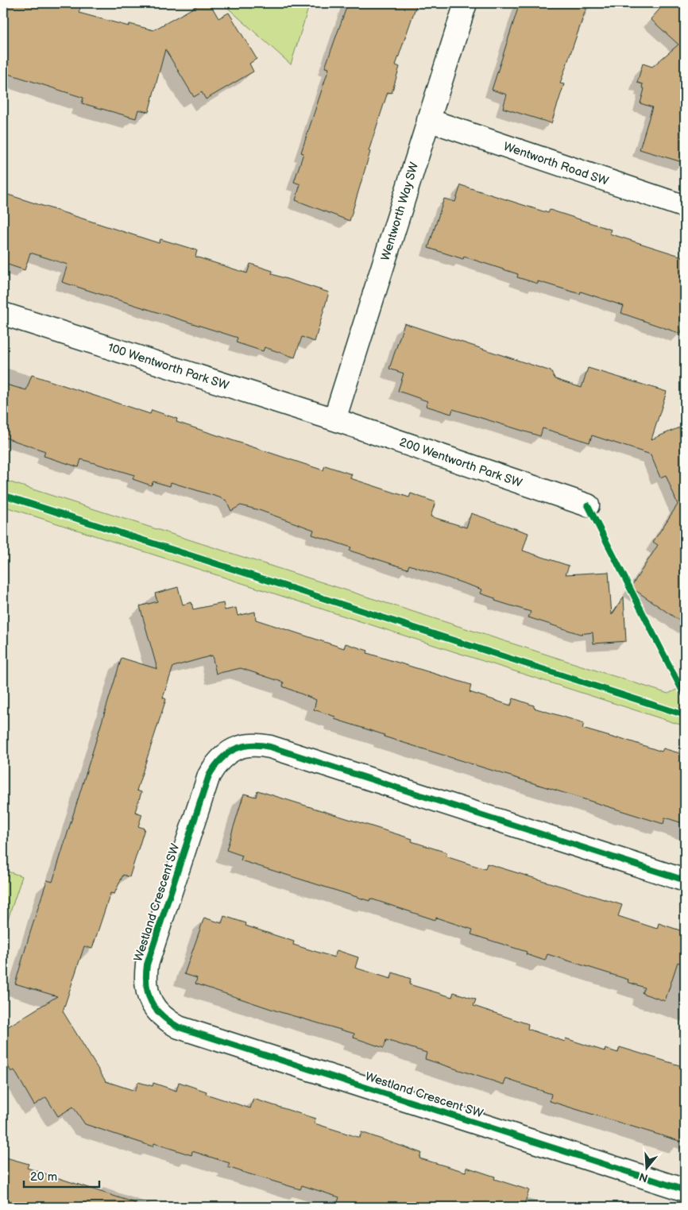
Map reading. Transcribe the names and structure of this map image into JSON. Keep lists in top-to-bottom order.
{
  "streets": {
    "street": [
      "Wentworth Road SW",
      "Wentworth Way SW",
      "100 Wentworth Park SW",
      "200 Wentworth Park SW",
      "Westland Crescent SW"
    ]
  },
  "crossings": [
    ["Wentworth Road SW", "Wentworth Way SW"],
    ["Wentworth Way SW", "100 Wentworth Park SW"],
    ["Wentworth Way SW", "200 Wentworth Park SW"],
    ["100 Wentworth Park SW", "200 Wentworth Park SW"]
  ],
  "scale_bar": "20 m",
  "north": "bottom"
}
